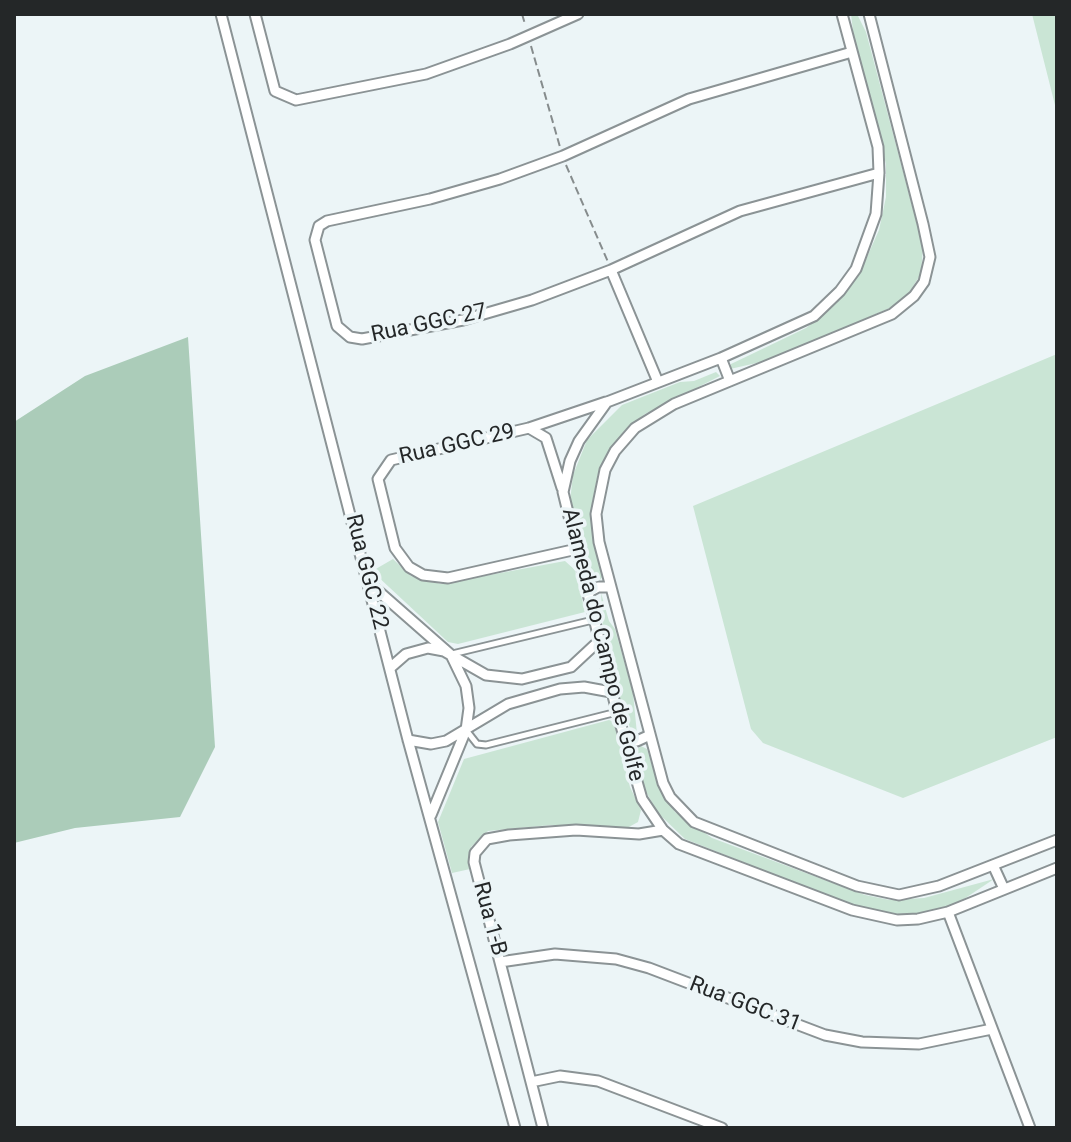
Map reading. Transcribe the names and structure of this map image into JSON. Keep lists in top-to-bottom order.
{
  "streets": {
    "street": [
      "Rua GGC 27",
      "Rua GGC 29",
      "Rua GGC 22",
      "Alameda do Campo de Golfe",
      "Rua 1-B",
      "Rua GGC 31"
    ]
  },
  "crossings": [
    ["Rua GGC 29", "Alameda do Campo de Golfe"],
    ["Alameda do Campo de Golfe", "Rua 1-B"],
    ["Rua 1-B", "Rua GGC 31"]
  ]
}
